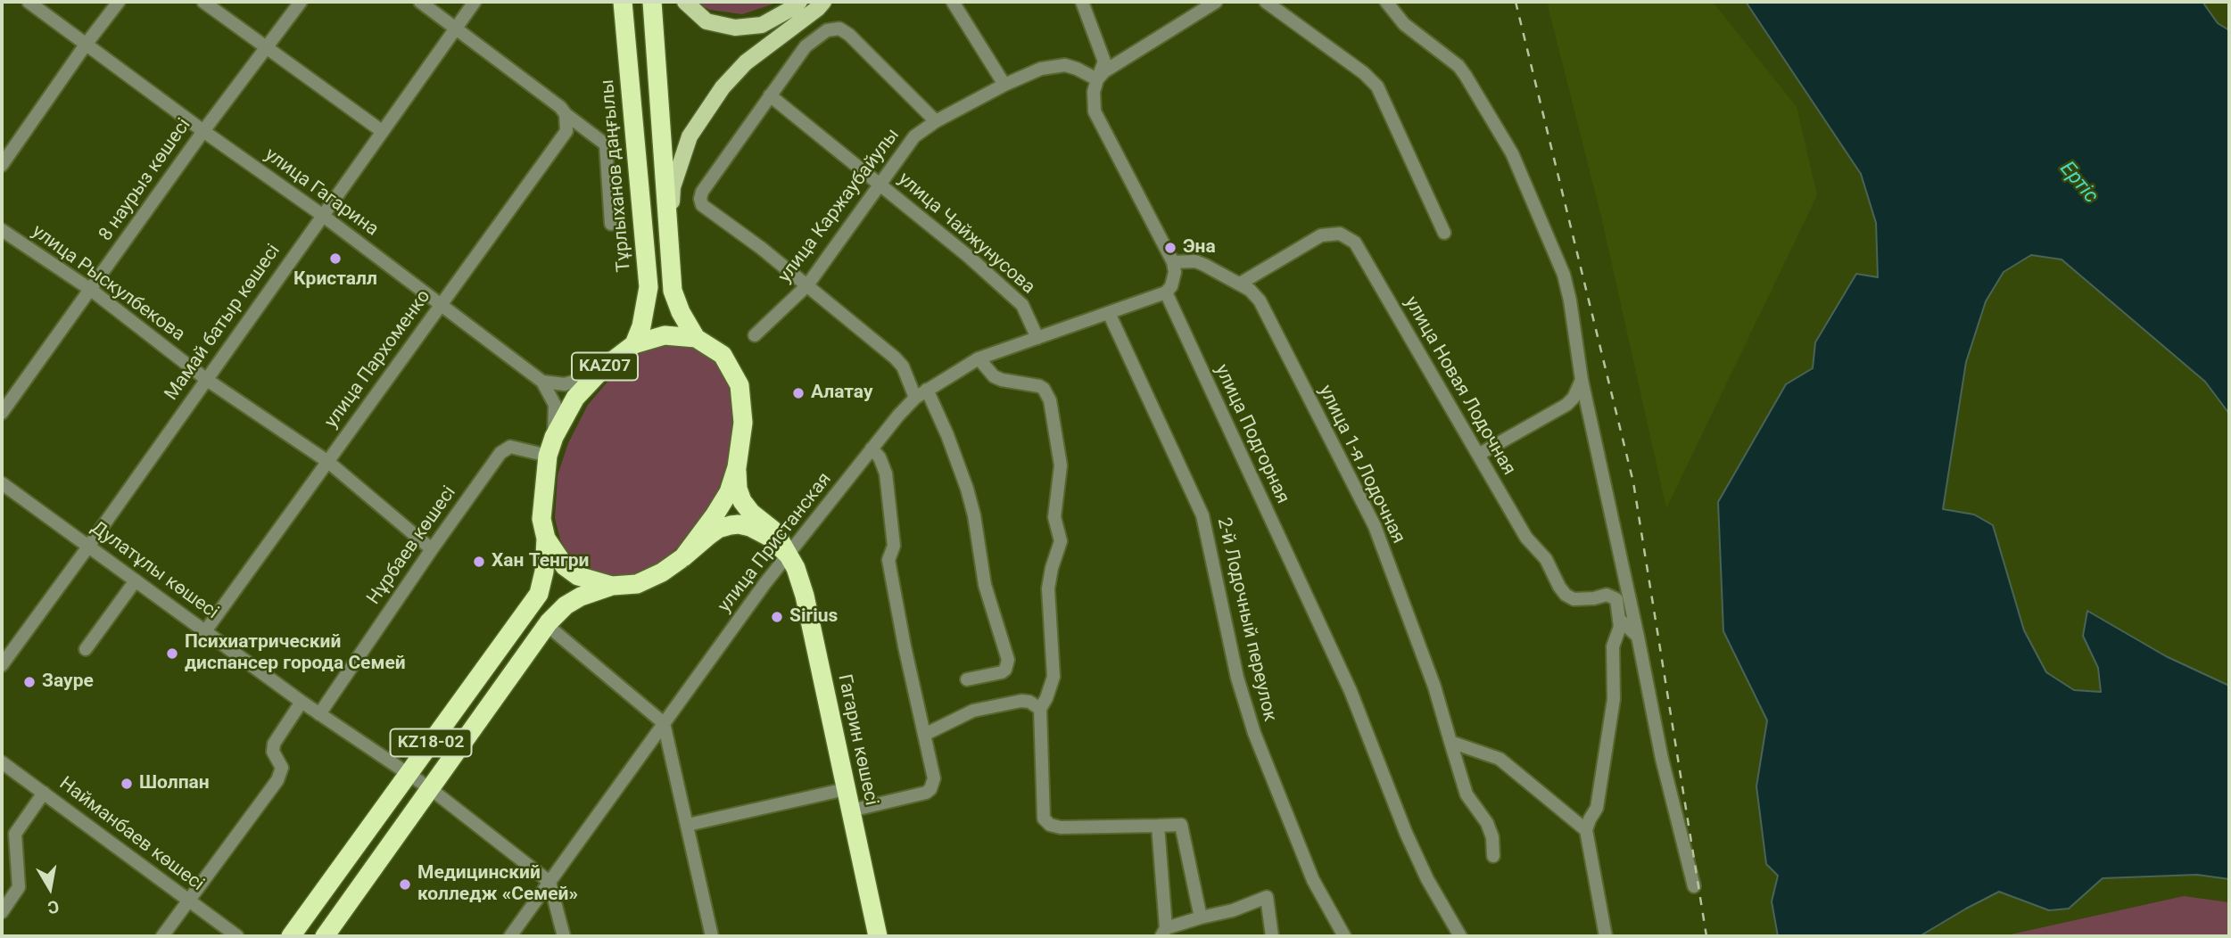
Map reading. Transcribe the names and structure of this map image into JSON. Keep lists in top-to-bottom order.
{
  "streets": {
    "highway": [
      "Тұрлыханов даңғылы",
      "KAZ07",
      "Гагарин көшесі",
      "KZ18-02"
    ],
    "street": [
      "8 наурыз көшесі",
      "улица Гагарина",
      "улица Каржаубайулы",
      "улица Чайжунусова",
      "улица Рыскулбекова",
      "Мамай батыр көшесі",
      "улица Пархоменко",
      "улица Новая Лодочная",
      "улица Подгорная",
      "улица 1-я Лодочная",
      "улица Пристанская",
      "Нұрбаев көшесі",
      "Дулатұлы көшесі",
      "2-й Лодочный переулок",
      "Найманбаев көшесі"
    ]
  },
  "crossings": [
    ["Тұрлыханов даңғылы", "KAZ07"],
    ["8 наурыз көшесі", "улица Гагарина"],
    ["8 наурыз көшесі", "улица Рыскулбекова"],
    ["улица Гагарина", "Мамай батыр көшесі"],
    ["улица Гагарина", "улица Пархоменко"],
    ["улица Гагарина", "KAZ07"],
    ["улица Гагарина", "Нұрбаев көшесі"],
    ["улица Каржаубайулы", "улица Чайжунусова"],
    ["улица Чайжунусова", "улица Пристанская"],
    ["улица Рыскулбекова", "Мамай батыр көшесі"],
    ["улица Рыскулбекова", "улица Пархоменко"],
    ["улица Рыскулбекова", "Нұрбаев көшесі"],
    ["Мамай батыр көшесі", "Дулатұлы көшесі"],
    ["улица Пархоменко", "Дулатұлы көшесі"],
    ["KAZ07", "улица Пристанская"],
    ["KAZ07", "Нұрбаев көшесі"],
    ["KAZ07", "Гагарин көшесі"],
    ["KAZ07", "KZ18-02"],
    ["улица Новая Лодочная", "улица 1-я Лодочная"],
    ["улица Подгорная", "улица Пристанская"],
    ["улица Пристанская", "Дулатұлы көшесі"],
    ["улица Пристанская", "2-й Лодочный переулок"],
    ["улица Пристанская", "Гагарин көшесі"],
    ["Нұрбаев көшесі", "Дулатұлы көшесі"],
    ["Дулатұлы көшесі", "KZ18-02"]
  ],
  "water": ["Ертіс"],
  "places": [
    "Эна",
    "Кристалл",
    "Алатау",
    "Хан Тенгри",
    "Sirius",
    "Психиатрический диспансер города Семей",
    "Зауре",
    "Шолпан",
    "Медицинский колледж «Семей»"
  ],
  "north": "bottom"
}
